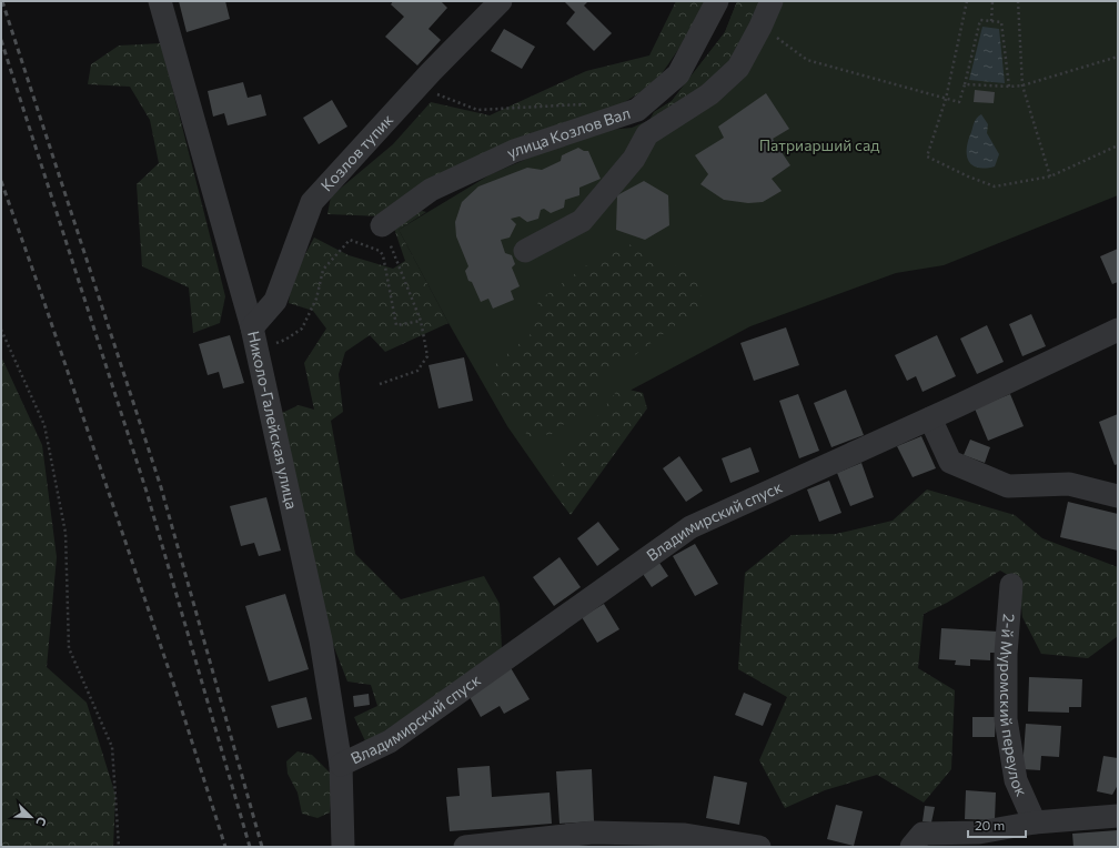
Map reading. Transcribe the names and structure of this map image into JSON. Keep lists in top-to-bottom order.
{
  "streets": {
    "street": [
      "улица Козлов Вал",
      "Козлов тупик",
      "Николо-Галейская улица",
      "Владимирский спуск",
      "2-й Муромский переулок"
    ]
  },
  "crossings": [
    ["Козлов тупик", "Николо-Галейская улица"],
    ["Николо-Галейская улица", "Владимирский спуск"]
  ],
  "parks": ["Патриарший сад"],
  "scale_bar": "20 m",
  "north": "bottom right"
}
